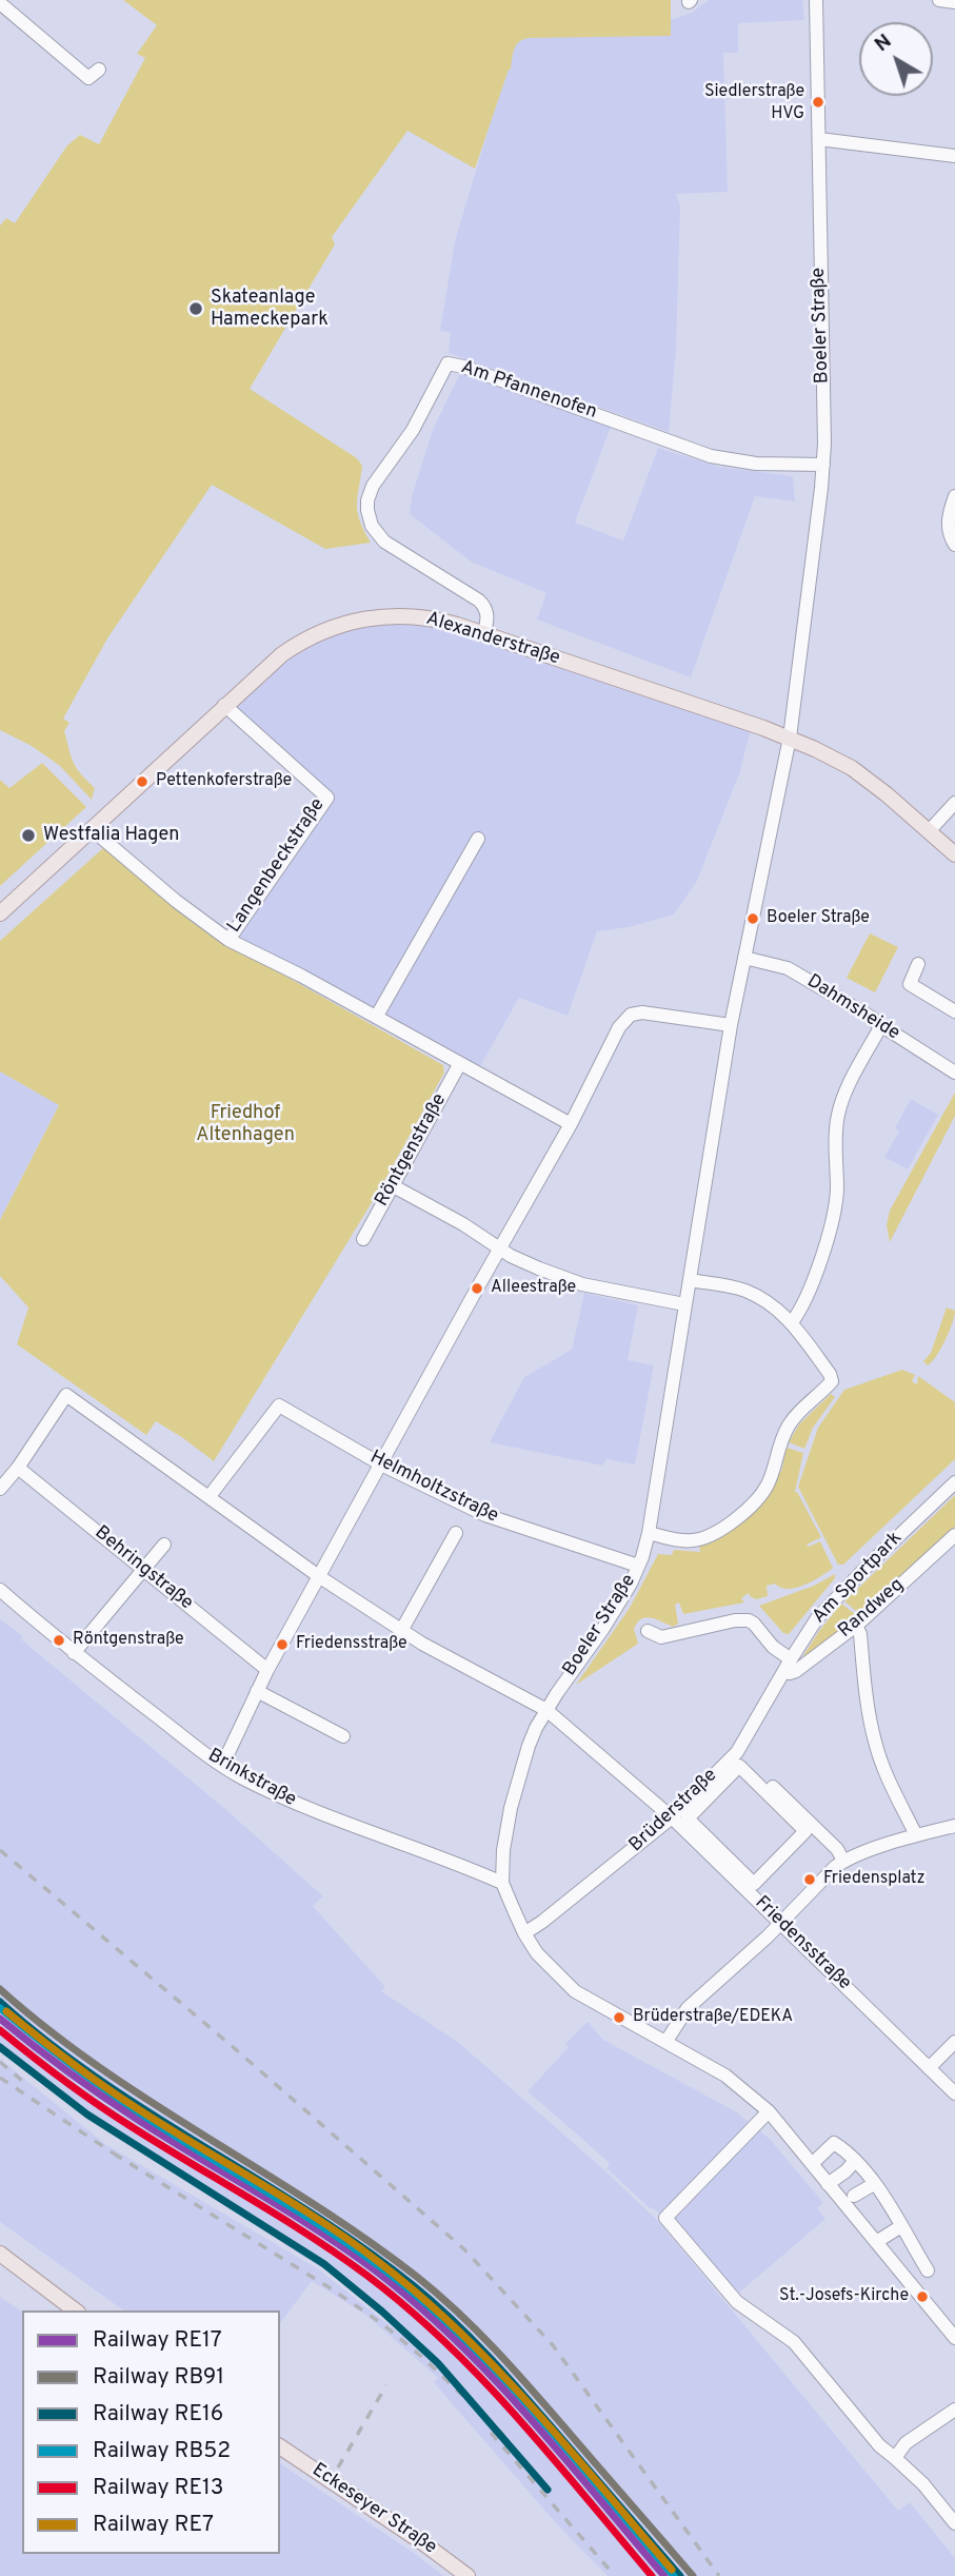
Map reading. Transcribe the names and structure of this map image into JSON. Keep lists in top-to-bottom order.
{
  "streets": {
    "main road": ["Alexanderstraße", "Eckeseyer Straße"],
    "street": [
      "Boeler Straße",
      "Am Pfannenofen",
      "Langenbeckstraße",
      "Dahmsheide",
      "Röntgenstraße",
      "Helmholtzstraße",
      "Behringstraße",
      "Am Sportpark",
      "Randweg",
      "Brinkstraße",
      "Brüderstraße",
      "Friedensstraße"
    ]
  },
  "crossings": [
    ["Boeler Straße", "Am Pfannenofen"],
    ["Boeler Straße", "Alexanderstraße"],
    ["Boeler Straße", "Dahmsheide"],
    ["Boeler Straße", "Helmholtzstraße"],
    ["Boeler Straße", "Brinkstraße"],
    ["Boeler Straße", "Friedensstraße"],
    ["Am Pfannenofen", "Alexanderstraße"],
    ["Alexanderstraße", "Langenbeckstraße"],
    ["Helmholtzstraße", "Friedensstraße"],
    ["Behringstraße", "Friedensstraße"],
    ["Am Sportpark", "Randweg"],
    ["Am Sportpark", "Brüderstraße"],
    ["Randweg", "Brüderstraße"],
    ["Brüderstraße", "Friedensstraße"]
  ],
  "parks": ["Friedhof Altenhagen"],
  "places": [
    "Siedlerstraße HVG",
    "Skateanlage Hameckepark",
    "Pettenkoferstraße",
    "Westfalia Hagen",
    "Boeler Straße",
    "Alleestraße",
    "Röntgenstraße",
    "Friedensstraße",
    "Friedensplatz",
    "Brüderstraße/EDEKA",
    "St.-Josefs-Kirche"
  ],
  "lines": [
    "rail line RB91",
    "rail line RE16",
    "rail line RB52",
    "rail line RE7",
    "rail line RE17",
    "rail line RE13"
  ],
  "legend": [
    "Railway RE17",
    "Railway RB91",
    "Railway RE16",
    "Railway RB52",
    "Railway RE13",
    "Railway RE7"
  ],
  "north": "top left"
}
